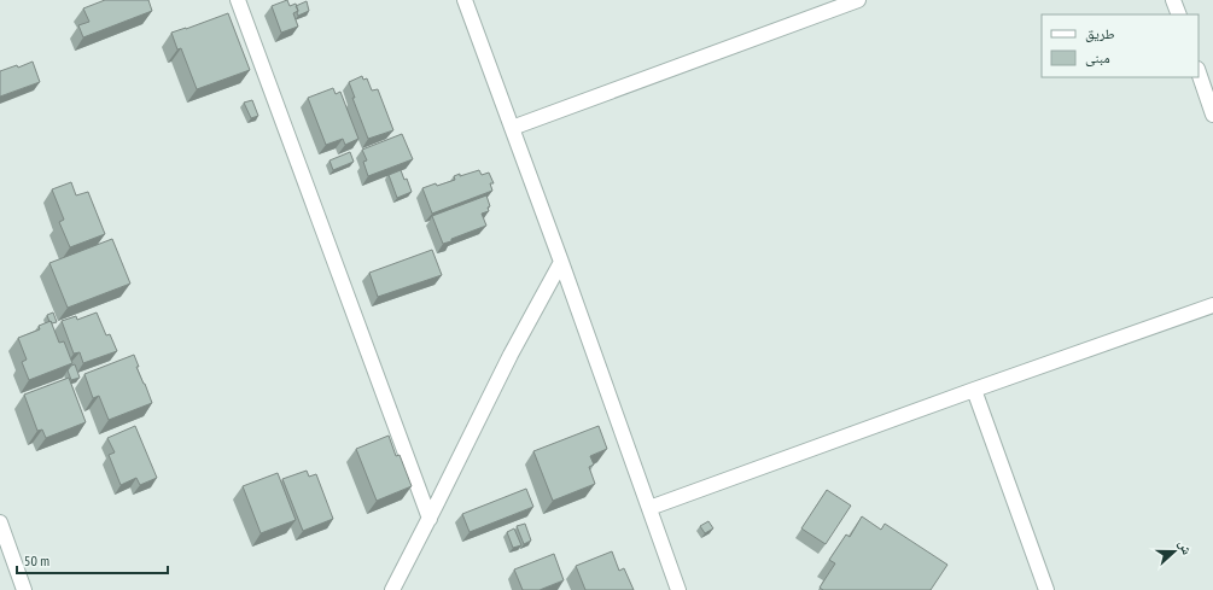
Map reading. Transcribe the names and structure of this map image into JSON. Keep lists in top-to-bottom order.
{
  "legend": ["طريق", "مبنى"],
  "scale_bar": "50 m",
  "north": "right"
}
